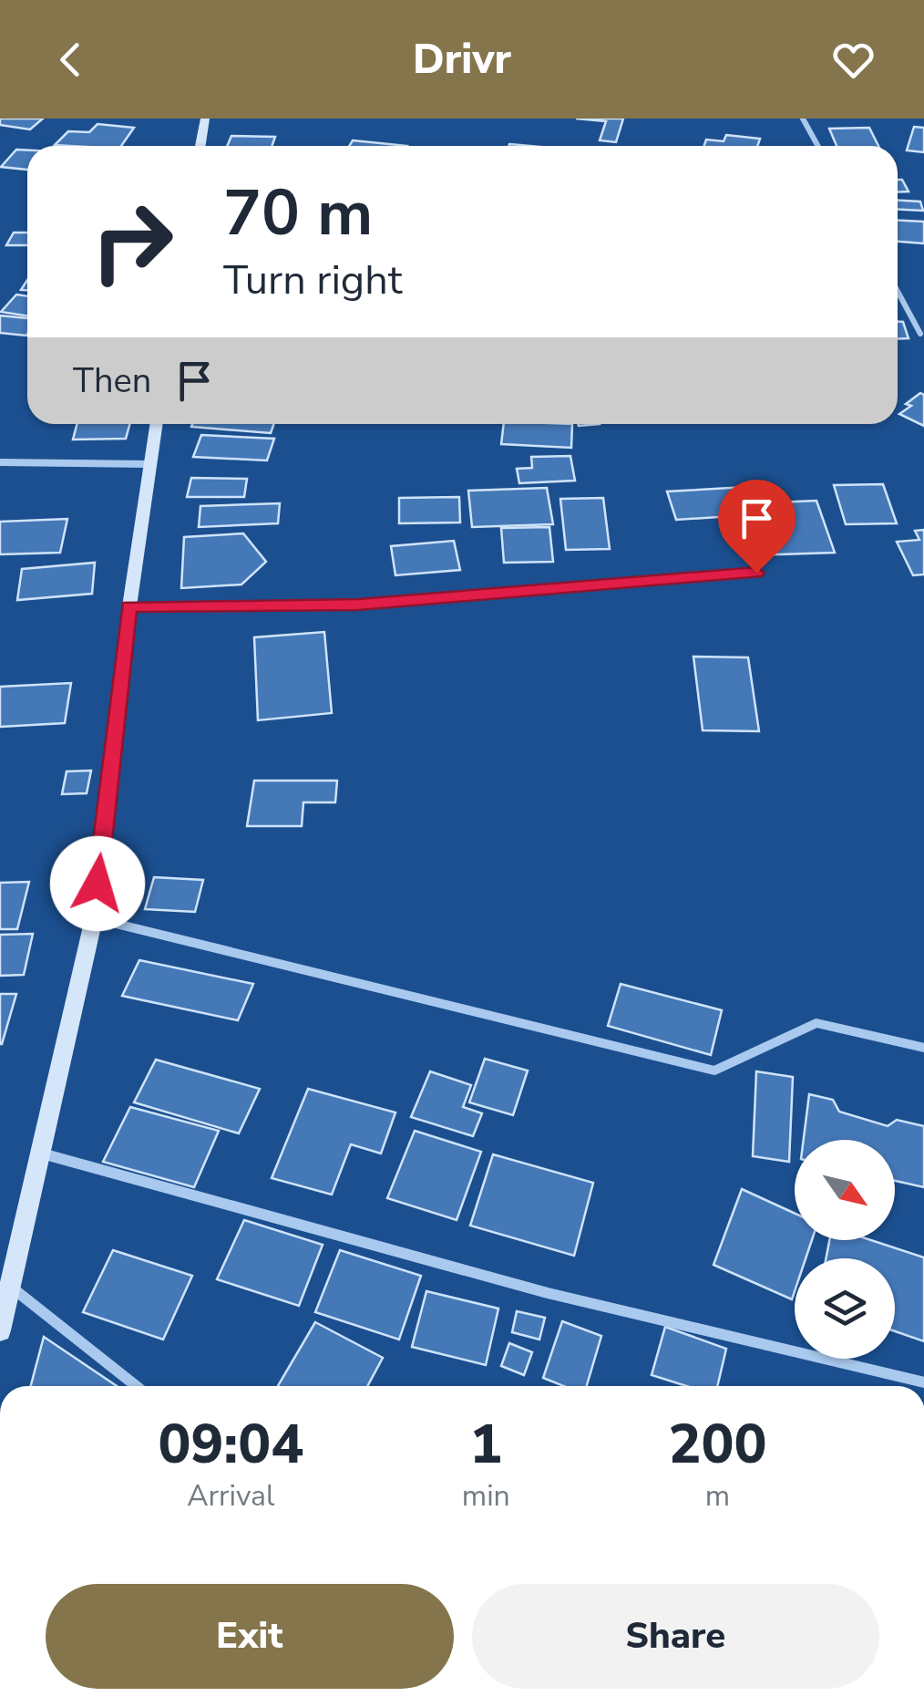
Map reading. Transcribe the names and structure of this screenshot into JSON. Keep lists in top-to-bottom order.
{
  "north": "bottom right",
  "page": {
    "header": "Drivr",
    "turn": ["70 m", "Turn right"],
    "then": "Then",
    "eta": [
      "09:04",
      "Arrival",
      "1",
      "min",
      "200",
      "m"
    ],
    "buttons": ["Exit", "Share"]
  }
}
